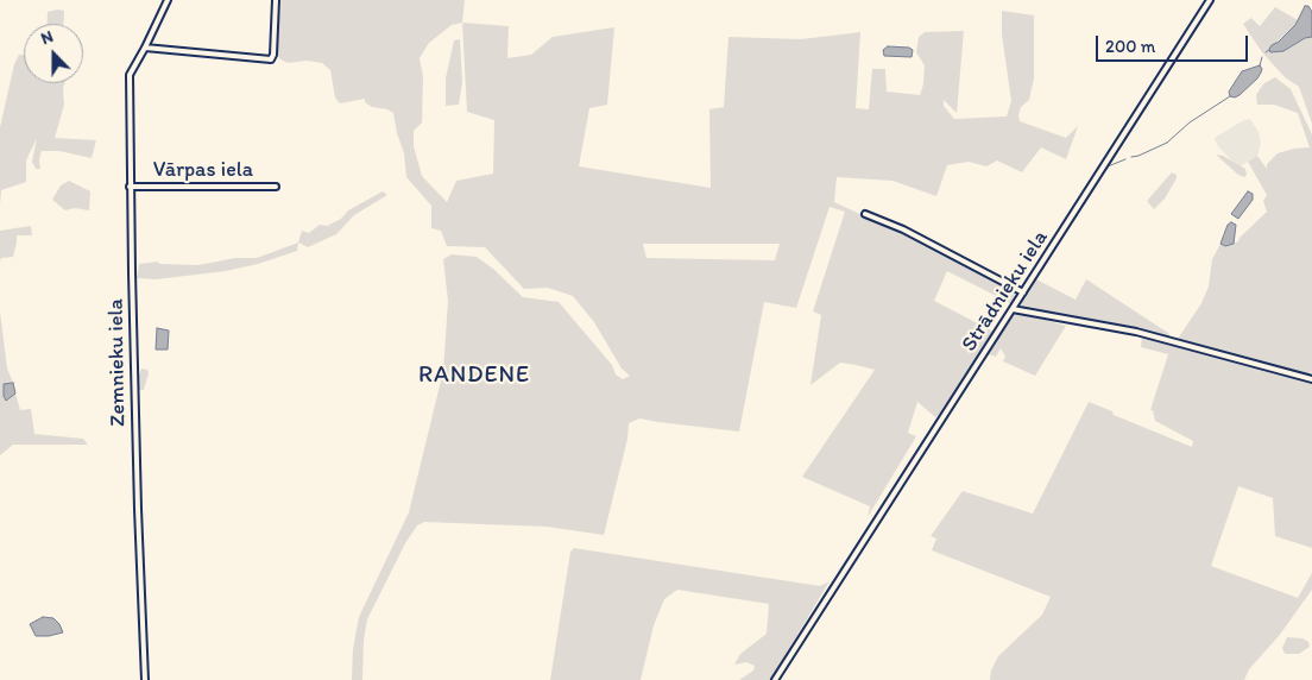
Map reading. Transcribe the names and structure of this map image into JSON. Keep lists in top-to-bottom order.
{
  "streets": {
    "street": ["Vārpas iela", "Strādnieku iela", "Zemnieku iela"]
  },
  "crossings": [
    ["Vārpas iela", "Zemnieku iela"]
  ],
  "districts": ["RANDENE"],
  "scale_bar": "200 m",
  "north": "top"
}
